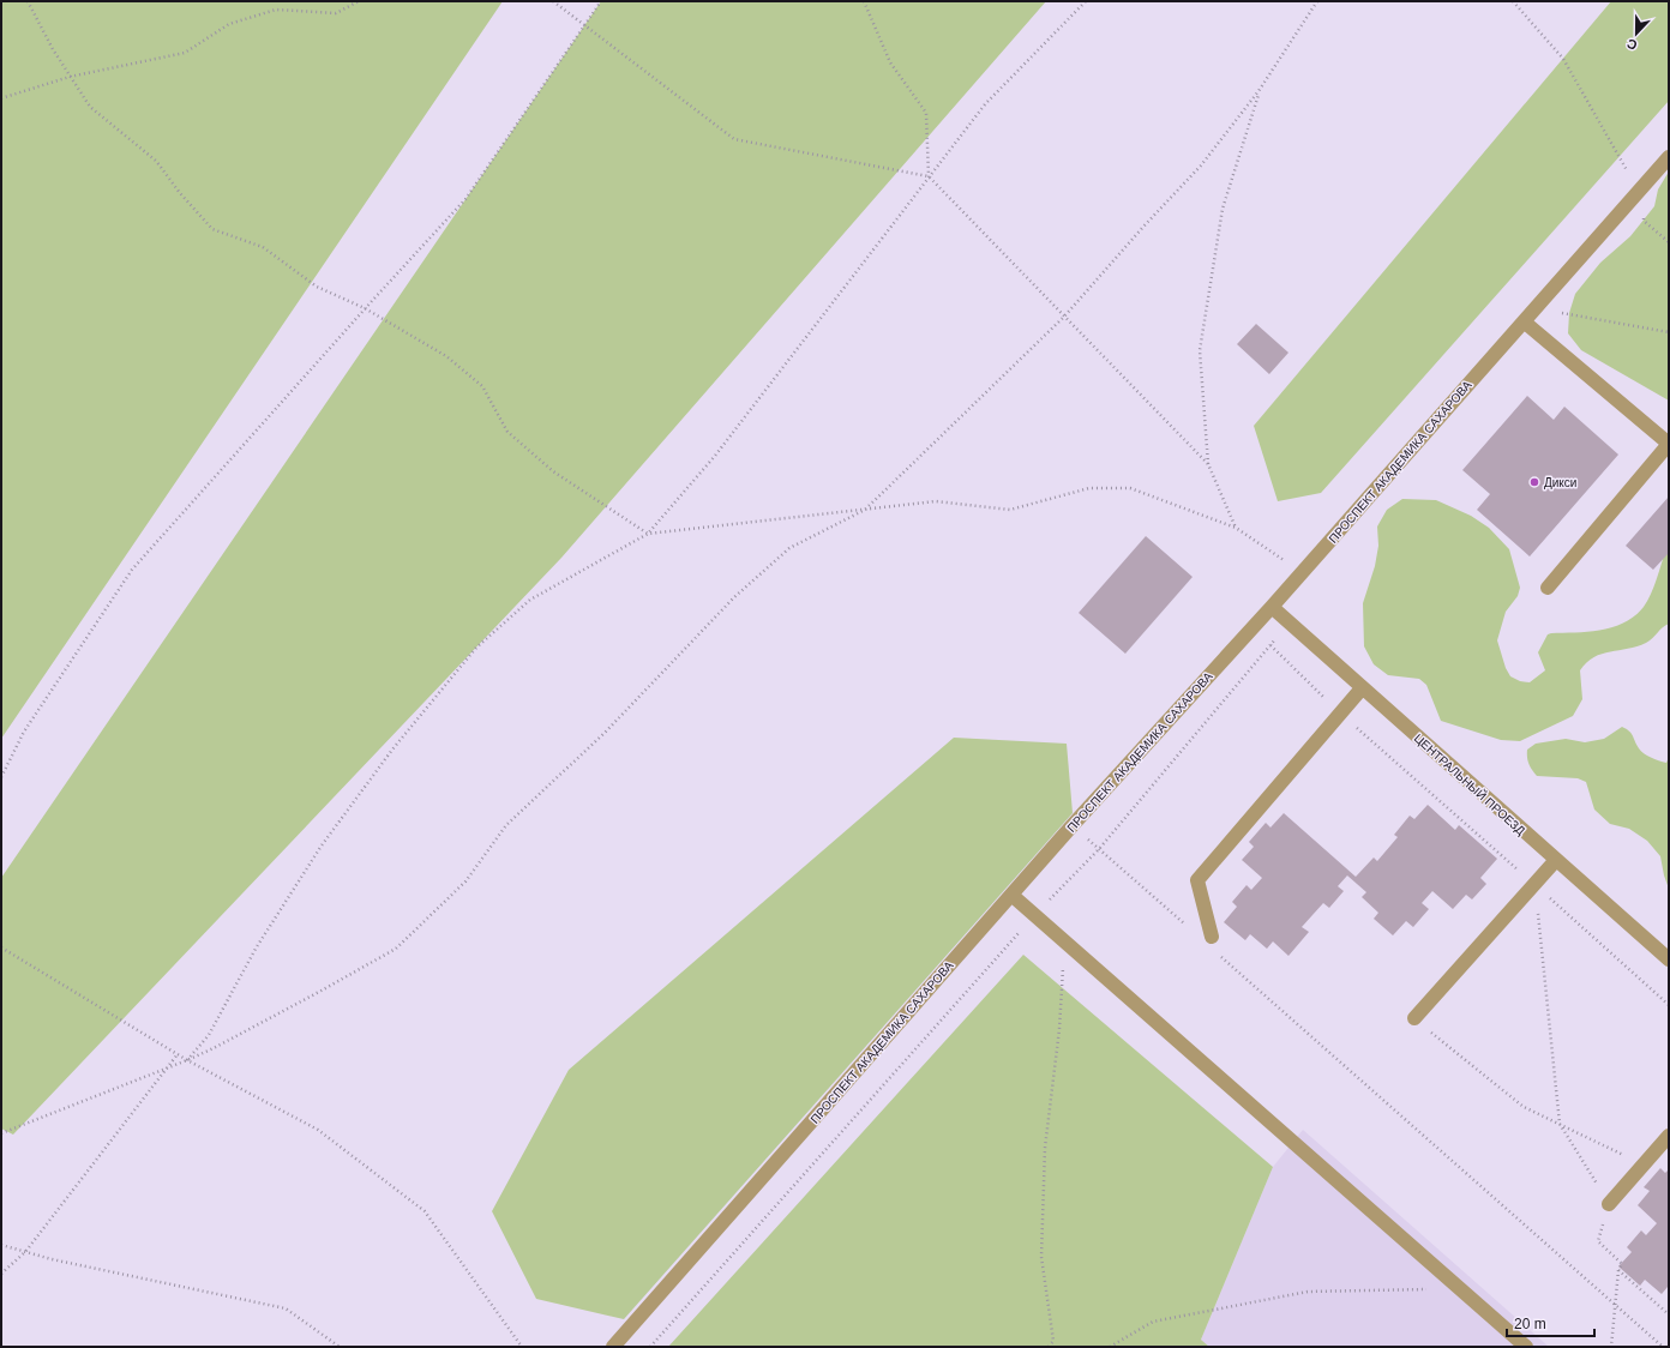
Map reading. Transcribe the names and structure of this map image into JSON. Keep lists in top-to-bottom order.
{
  "streets": {
    "street": ["ПРОСПЕКТ АКАДЕМИКА САХАРОВА", "ЦЕНТРАЛЬНЫЙ ПРОЕЗД"]
  },
  "crossings": [
    ["ПРОСПЕКТ АКАДЕМИКА САХАРОВА", "ЦЕНТРАЛЬНЫЙ ПРОЕЗД"]
  ],
  "places": ["Дикси"],
  "scale_bar": "20 m",
  "north": "bottom"
}
